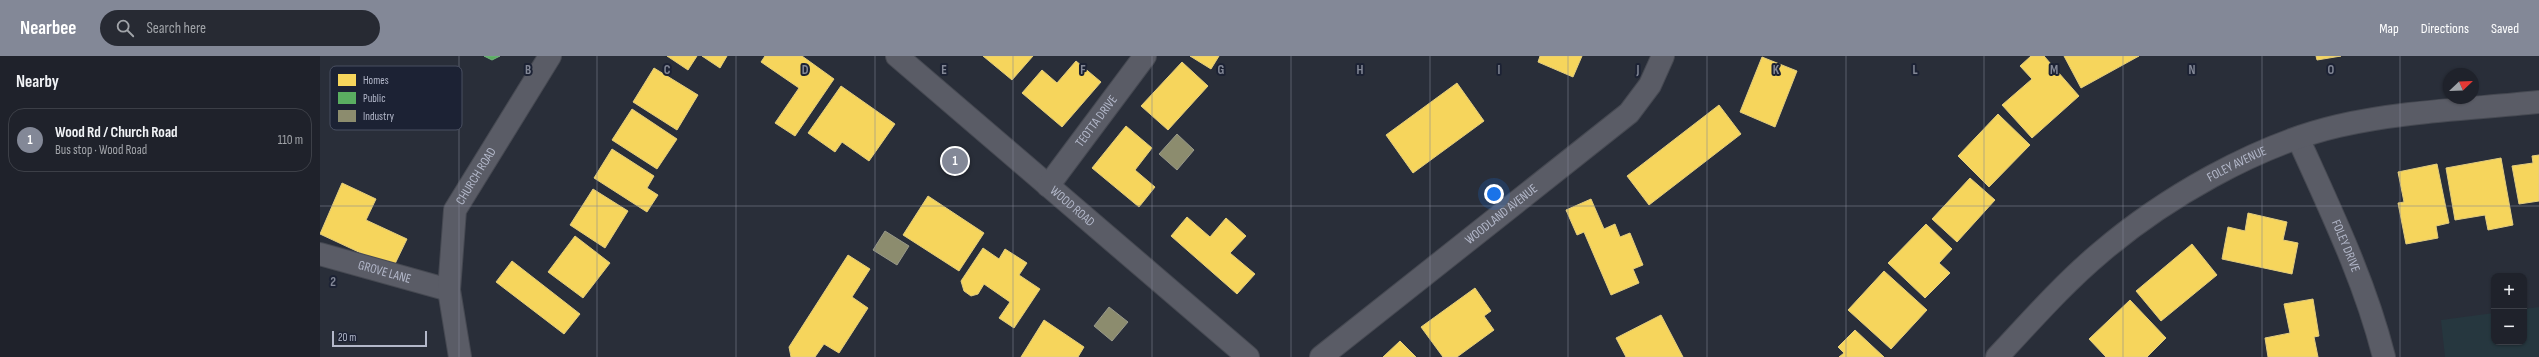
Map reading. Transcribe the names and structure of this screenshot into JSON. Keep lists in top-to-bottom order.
{
  "streets": {
    "street": [
      "TEOTTA DRIVE",
      "FOLEY AVENUE",
      "CHURCH ROAD",
      "WOOD ROAD",
      "WOODLAND AVENUE",
      "FOLEY DRIVE",
      "GROVE LANE"
    ]
  },
  "crossings": [
    ["TEOTTA DRIVE", "WOOD ROAD"],
    ["FOLEY AVENUE", "FOLEY DRIVE"],
    ["CHURCH ROAD", "GROVE LANE"]
  ],
  "legend": ["Homes", "Public", "Industry"],
  "scale_bar": "20 m",
  "north": "top right",
  "page": {
    "header": "Nearbee",
    "search": "Search here",
    "nav": ["Map", "Directions", "Saved"],
    "heading": "Nearby",
    "list": [
      {
        "mark": "1",
        "name": "Wood Rd / Church Road",
        "note": "Bus stop · Wood Road",
        "value": "110 m"
      }
    ],
    "pins": "1",
    "map_buttons": ["+", "−"],
    "scale": "20 m"
  },
  "grid": {
    "columns": [
      "B",
      "C",
      "D",
      "E",
      "F",
      "G",
      "H",
      "I",
      "J",
      "K",
      "L",
      "M",
      "N",
      "O"
    ],
    "rows": ["2"]
  }
}
